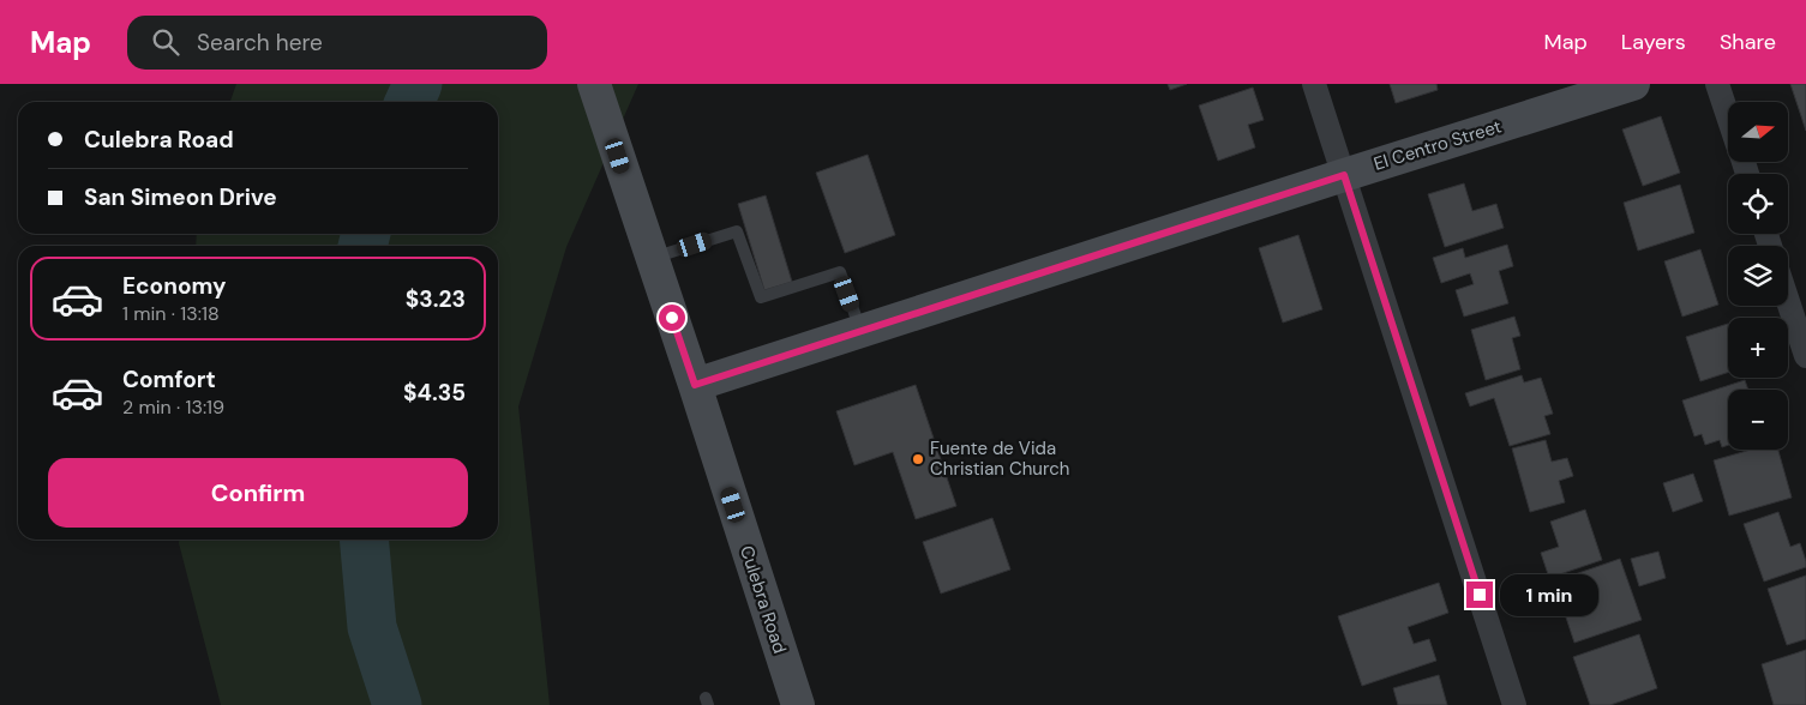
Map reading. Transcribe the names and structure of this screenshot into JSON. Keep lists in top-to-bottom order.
{
  "streets": {
    "street": ["El Centro Street", "Culebra Road"]
  },
  "crossings": [
    ["El Centro Street", "Culebra Road"]
  ],
  "places": ["Fuente de Vida Christian Church"],
  "north": "right",
  "page": {
    "header": "Map",
    "search": "Search here",
    "nav": ["Map", "Layers", "Share"],
    "map_buttons": ["+", "−"],
    "banner": ["Culebra Road", "San Simeon Drive"],
    "list": [
      {
        "name": "Economy",
        "note": "1 min · 13:18",
        "value": "$3.23"
      },
      {
        "name": "Comfort",
        "note": "2 min · 13:19",
        "value": "$4.35"
      }
    ],
    "buttons": "Confirm",
    "bubble": "1 min"
  }
}
